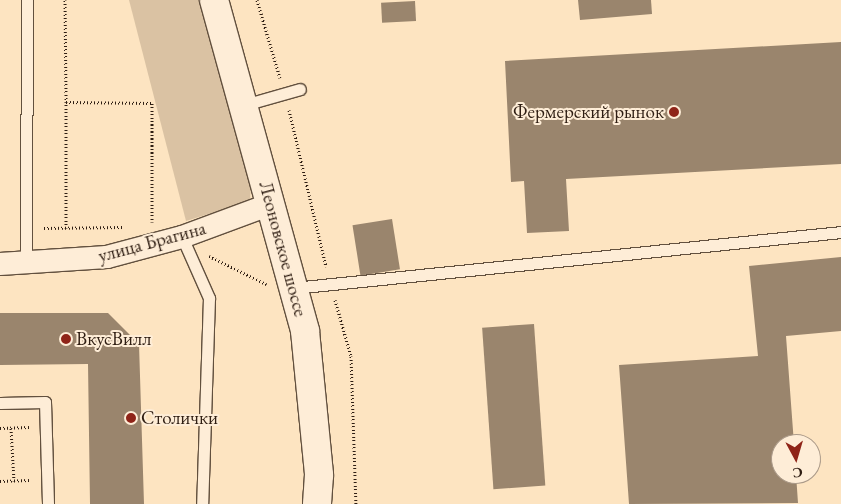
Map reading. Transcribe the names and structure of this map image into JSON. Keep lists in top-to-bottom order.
{
  "streets": {
    "main road": ["Леоновское шоссе"],
    "street": ["улица Брагина"]
  },
  "crossings": [
    ["улица Брагина", "Леоновское шоссе"]
  ],
  "places": ["Фермерский рынок", "ВкусВилл", "Столички"],
  "north": "bottom"
}
